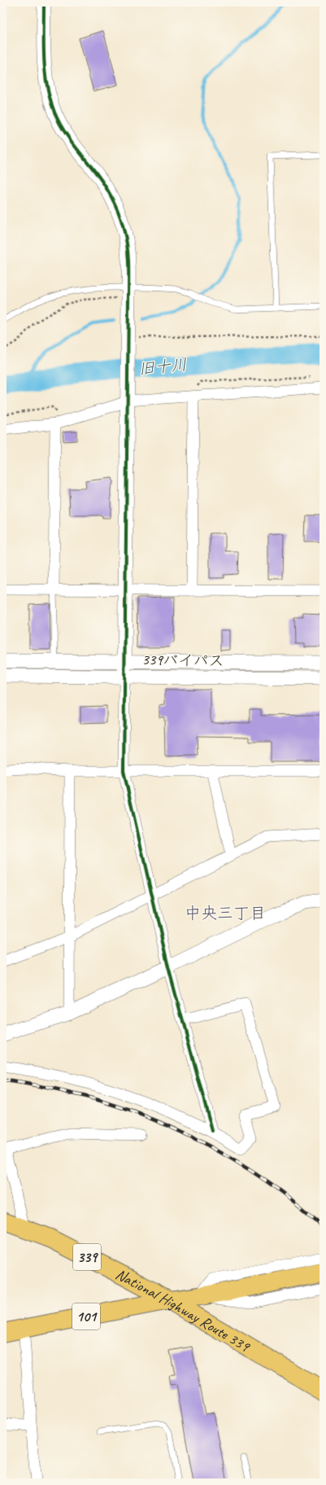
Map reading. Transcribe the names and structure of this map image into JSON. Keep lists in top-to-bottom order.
{
  "streets": {
    "highway": ["339", "National Highway Route 339", "101"],
    "street": ["339バイパス"]
  },
  "crossings": [
    ["National Highway Route 339", "101"]
  ],
  "districts": ["中央三丁目"],
  "water": ["旧十川"]
}
